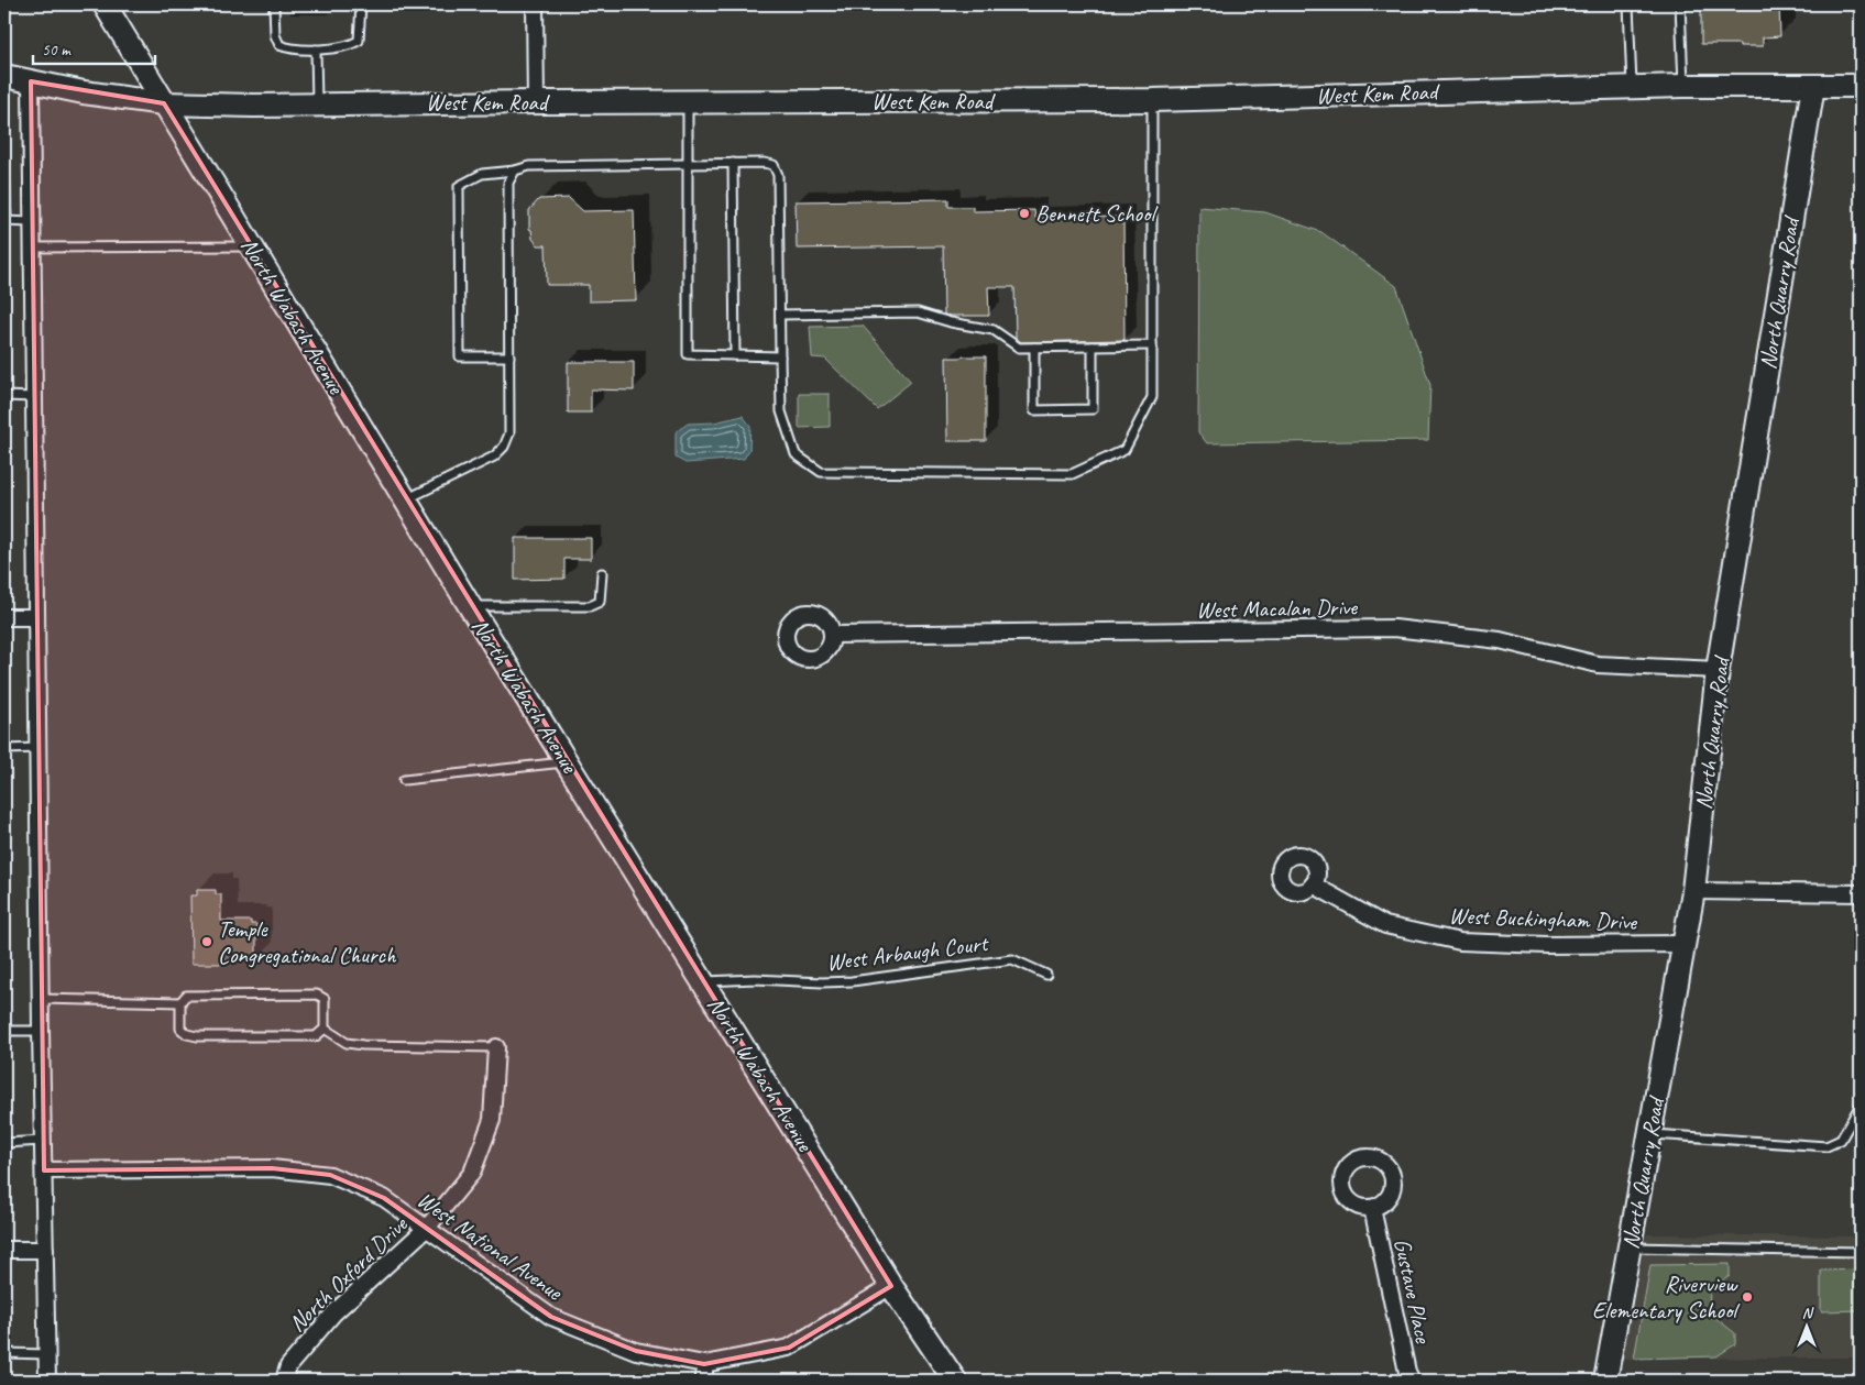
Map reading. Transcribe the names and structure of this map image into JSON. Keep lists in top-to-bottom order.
{
  "streets": {
    "street": [
      "West Kem Road",
      "North Quarry Road",
      "North Wabash Avenue",
      "West Macalan Drive",
      "West Buckingham Drive",
      "West National Avenue",
      "North Oxford Drive",
      "Gustave Place"
    ],
    "lane": ["West Arbaugh Court"]
  },
  "crossings": [
    ["West Kem Road", "North Quarry Road"],
    ["West Kem Road", "North Wabash Avenue"],
    ["North Quarry Road", "West Macalan Drive"],
    ["North Quarry Road", "West Buckingham Drive"],
    ["North Wabash Avenue", "West Arbaugh Court"],
    ["North Wabash Avenue", "West National Avenue"],
    ["West National Avenue", "North Oxford Drive"]
  ],
  "places": ["Bennett School", "Temple Congregational Church", "Riverview Elementary School"],
  "scale_bar": "50 m",
  "north": "top"
}
